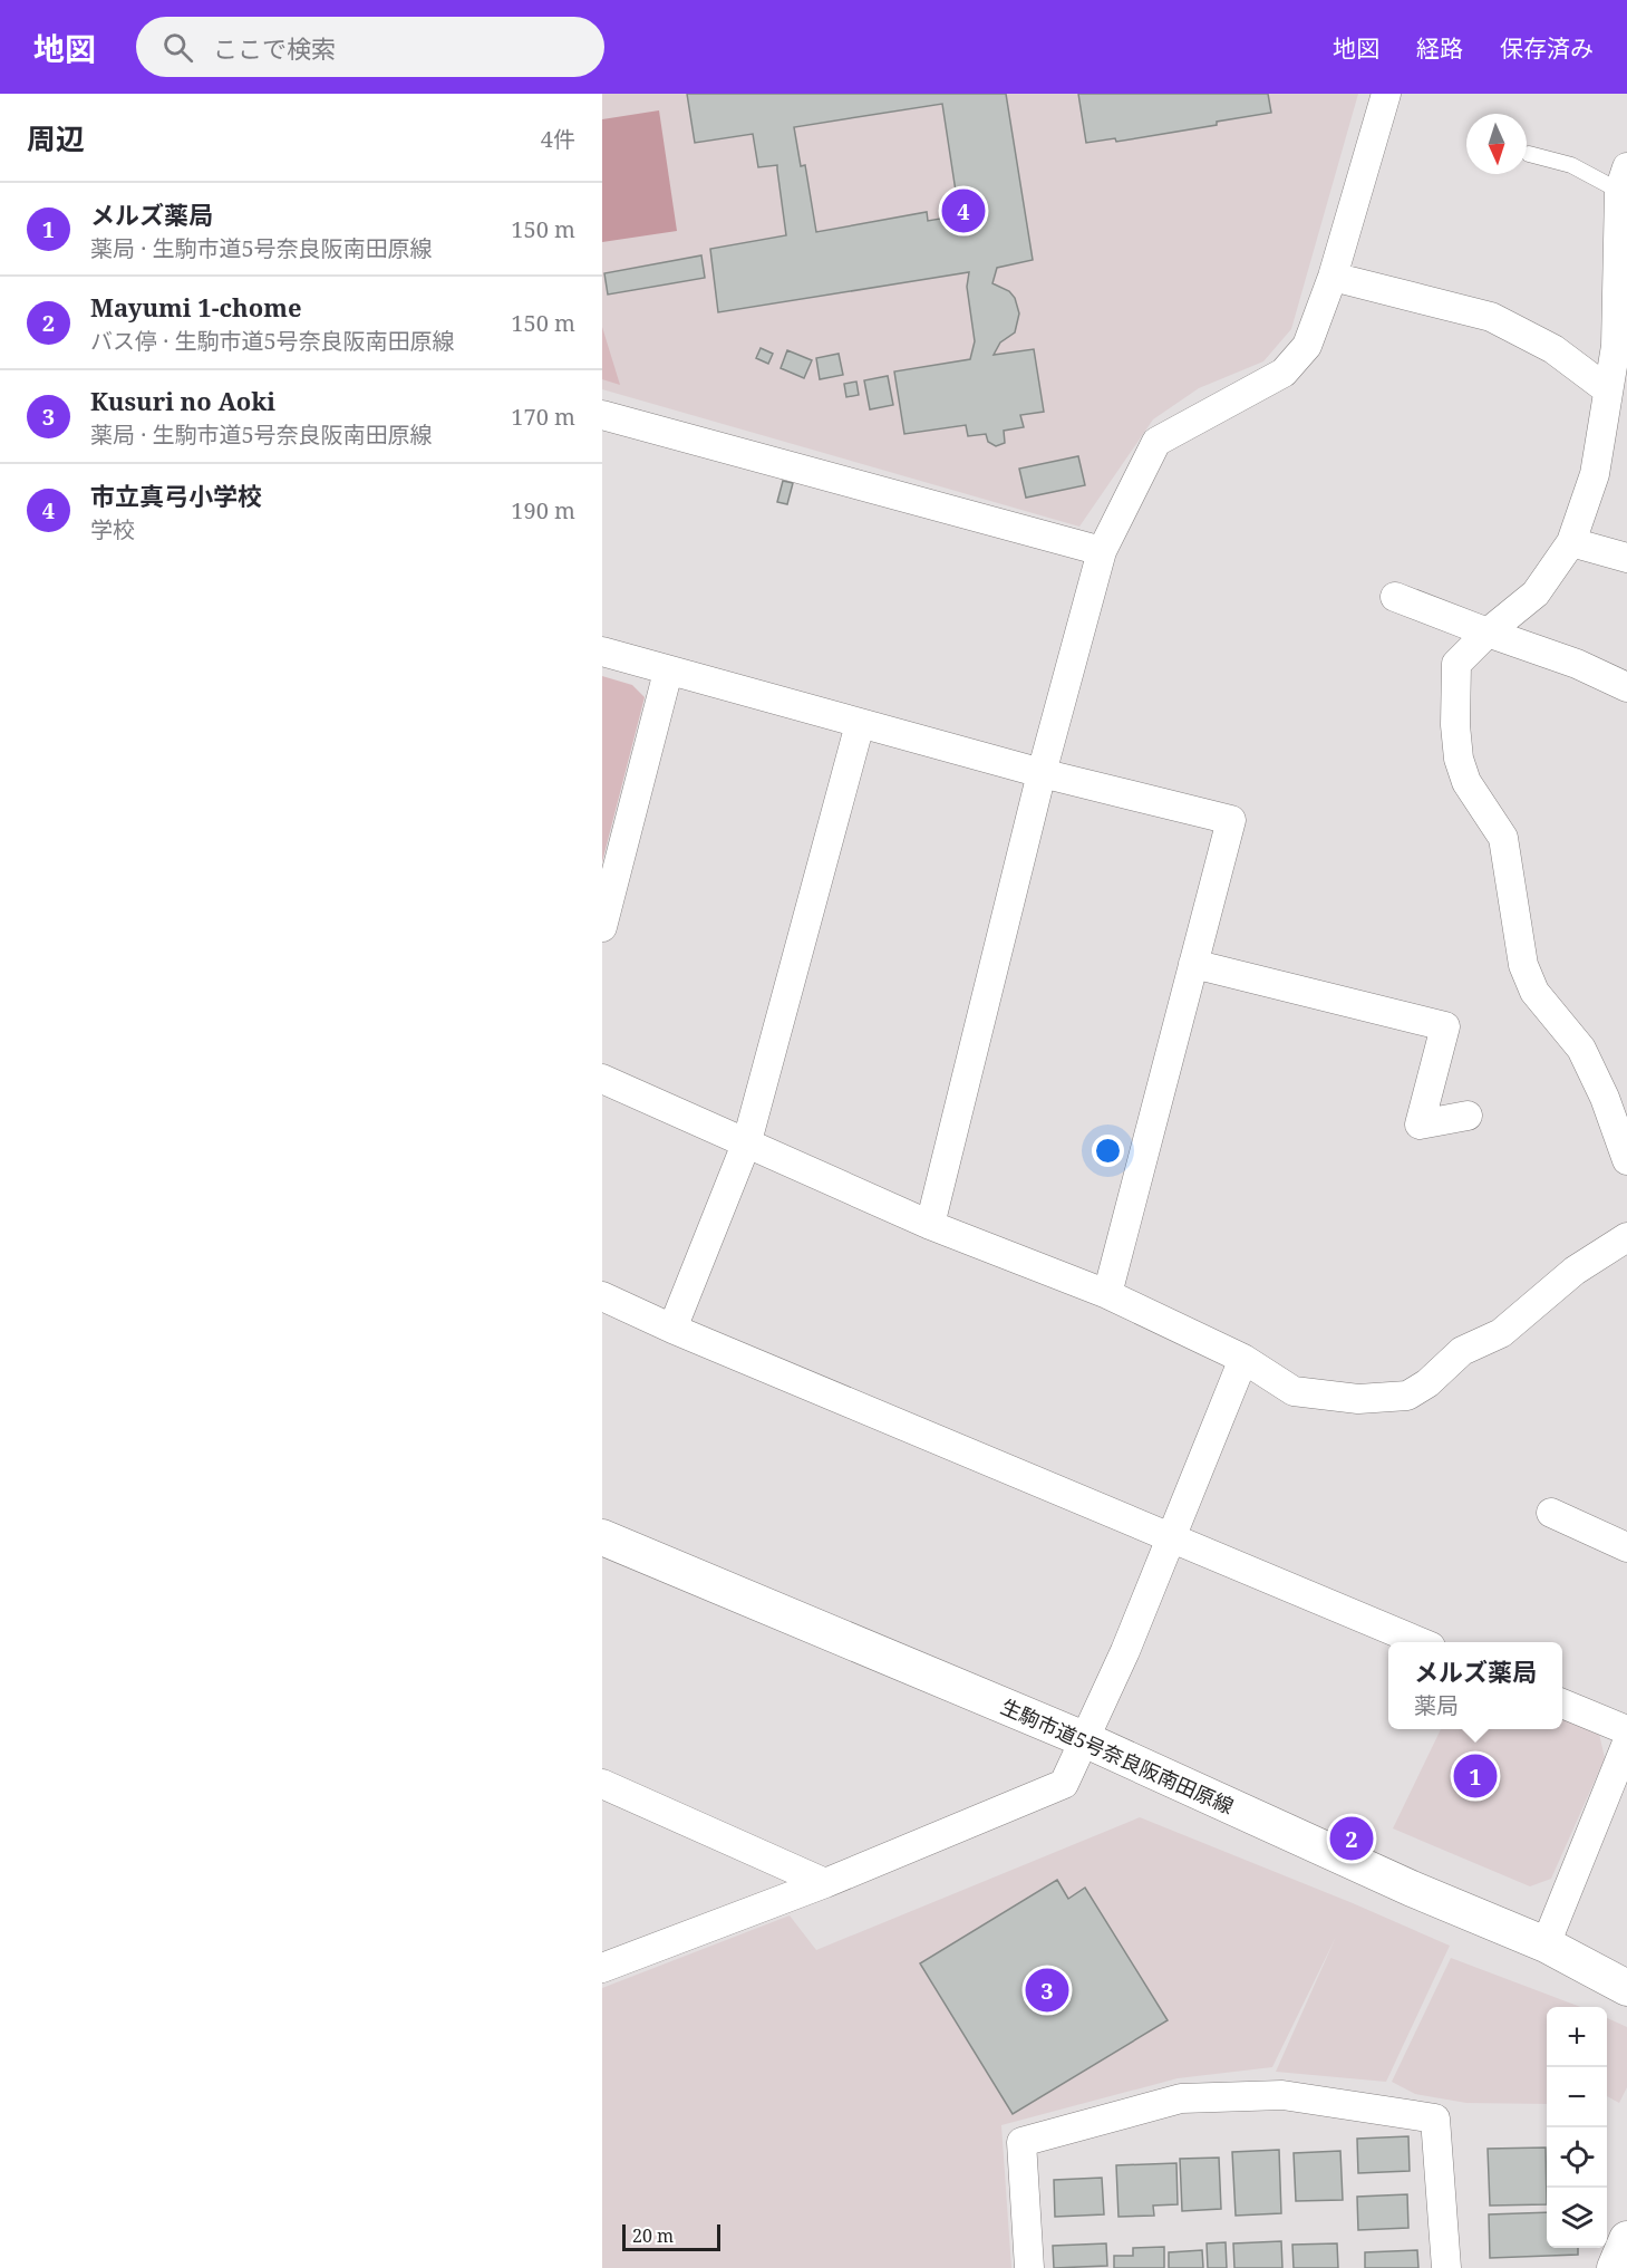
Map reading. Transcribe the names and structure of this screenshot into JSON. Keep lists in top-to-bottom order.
{
  "streets": {
    "street": ["生駒市道5号奈良阪南田原線"]
  },
  "scale_bar": "20 m",
  "north": "bottom",
  "page": {
    "header": "地図",
    "search": "ここで検索",
    "nav": ["地図", "経路", "保存済み"],
    "heading": ["周辺", "4件"],
    "list": [
      {
        "mark": "1",
        "name": "メルズ薬局",
        "note": "薬局 · 生駒市道5号奈良阪南田原線",
        "value": "150 m"
      },
      {
        "mark": "2",
        "name": "Mayumi 1-chome",
        "note": "バス停 · 生駒市道5号奈良阪南田原線",
        "value": "150 m"
      },
      {
        "mark": "3",
        "name": "Kusuri no Aoki",
        "note": "薬局 · 生駒市道5号奈良阪南田原線",
        "value": "170 m"
      },
      {
        "mark": "4",
        "name": "市立真弓小学校",
        "note": "学校",
        "value": "190 m"
      }
    ],
    "pins": [
      "4",
      "1",
      "2",
      "3"
    ],
    "popup": ["メルズ薬局", "薬局"],
    "map_buttons": ["+", "−"],
    "scale": "20 m"
  }
}
